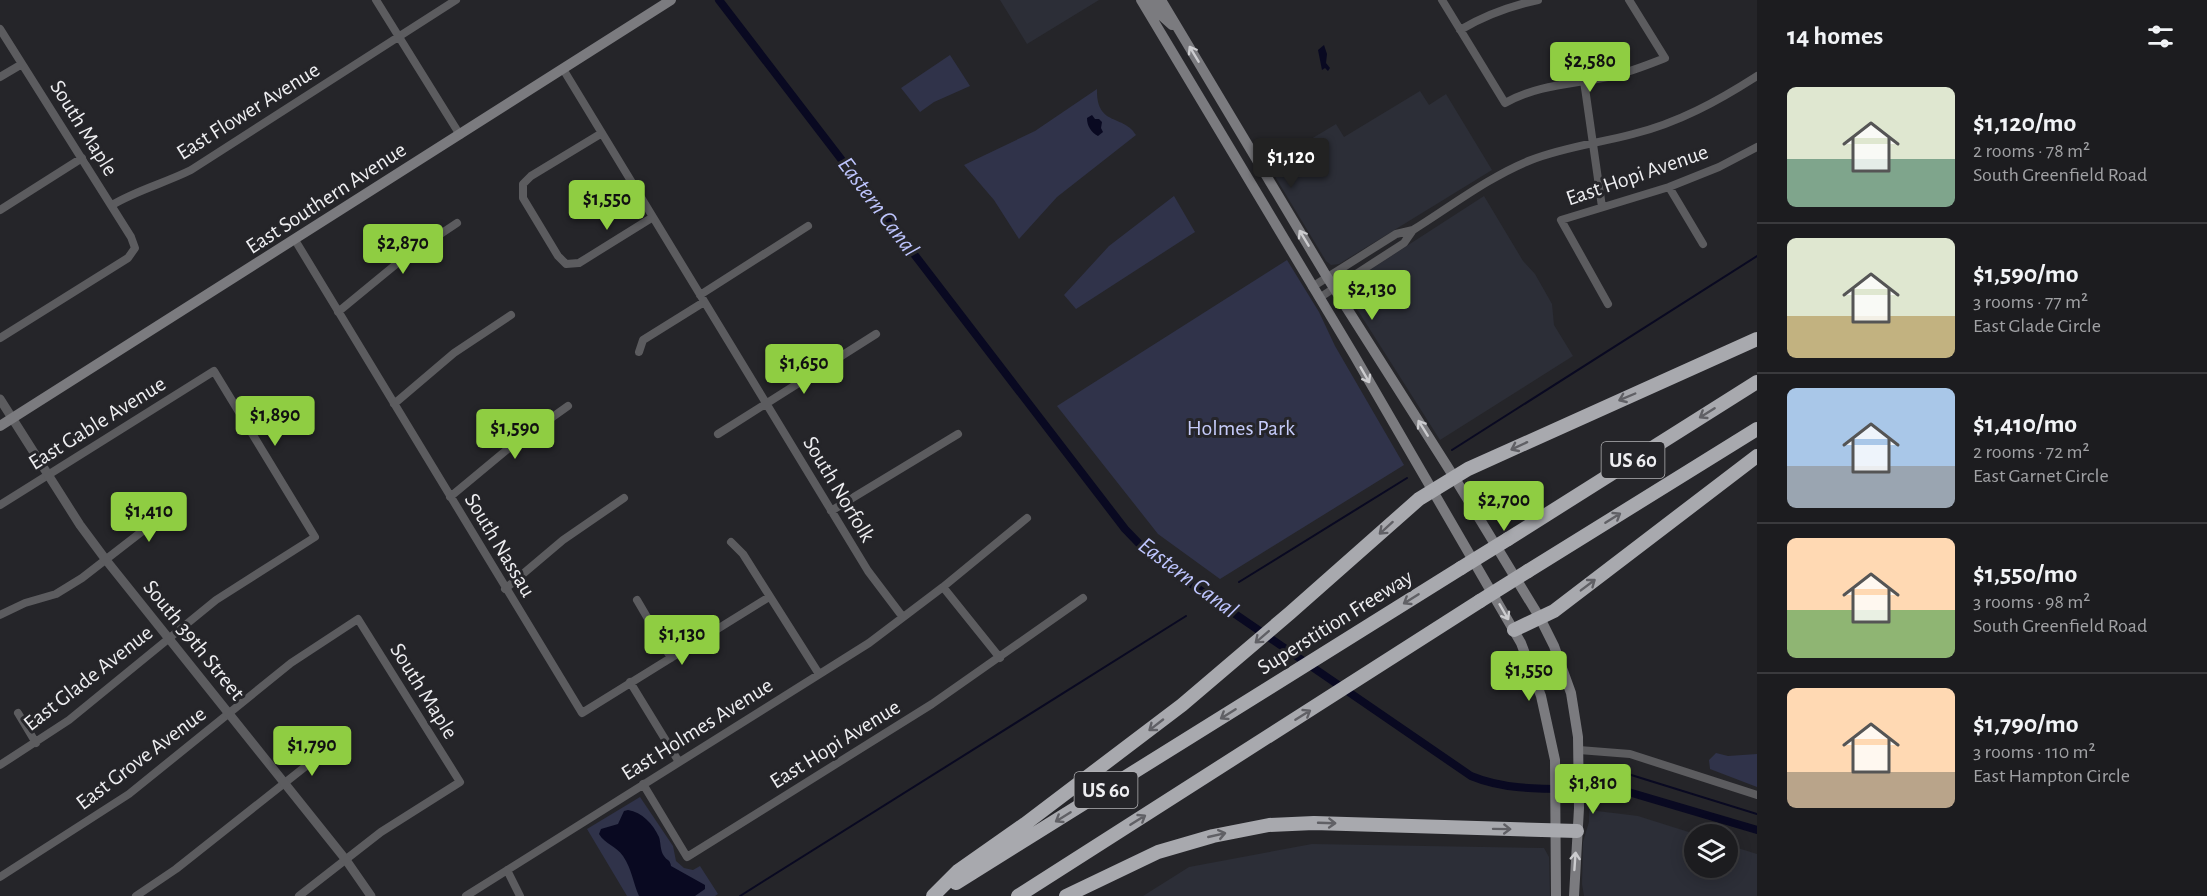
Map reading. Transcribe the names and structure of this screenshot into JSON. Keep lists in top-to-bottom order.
{
  "streets": {
    "highway": ["US 60", "Superstition Freeway"],
    "main road": ["East Southern Avenue"],
    "street": [
      "East Flower Avenue",
      "South Maple",
      "East Hopi Avenue",
      "East Gable Avenue",
      "South Norfolk",
      "South Nassau",
      "South 39th Street",
      "East Glade Avenue",
      "East Holmes Avenue",
      "East Grove Avenue"
    ]
  },
  "crossings": [
    ["East Flower Avenue", "South Maple"],
    ["South Maple", "South 39th Street"],
    ["South Maple", "East Grove Avenue"],
    ["East Hopi Avenue", "East Holmes Avenue"],
    ["East Southern Avenue", "South Norfolk"],
    ["East Southern Avenue", "South Nassau"],
    ["East Southern Avenue", "South 39th Street"],
    ["East Gable Avenue", "South 39th Street"],
    ["East Gable Avenue", "East Glade Avenue"],
    ["South Norfolk", "East Holmes Avenue"],
    ["South 39th Street", "East Glade Avenue"],
    ["South 39th Street", "East Grove Avenue"]
  ],
  "water": ["Eastern Canal"],
  "parks": ["Holmes Park"],
  "page": {
    "heading": "14 homes",
    "price": [
      "$2,580",
      "$1,120",
      "$1,550",
      "$2,870",
      "$2,130",
      "$1,650",
      "$1,890",
      "$1,590",
      "$2,700",
      "$1,410",
      "$1,130",
      "$1,550",
      "$1,790",
      "$1,810"
    ],
    "list": [
      {
        "name": "$1,120/mo",
        "note": "2 rooms · 78 m² · South Greenfield Road"
      },
      {
        "name": "$1,590/mo",
        "note": "3 rooms · 77 m² · East Glade Circle"
      },
      {
        "name": "$1,410/mo",
        "note": "2 rooms · 72 m² · East Garnet Circle"
      },
      {
        "name": "$1,550/mo",
        "note": "3 rooms · 98 m² · South Greenfield Road"
      },
      {
        "name": "$1,790/mo",
        "note": "3 rooms · 110 m² · East Hampton Circle"
      }
    ]
  }
}
